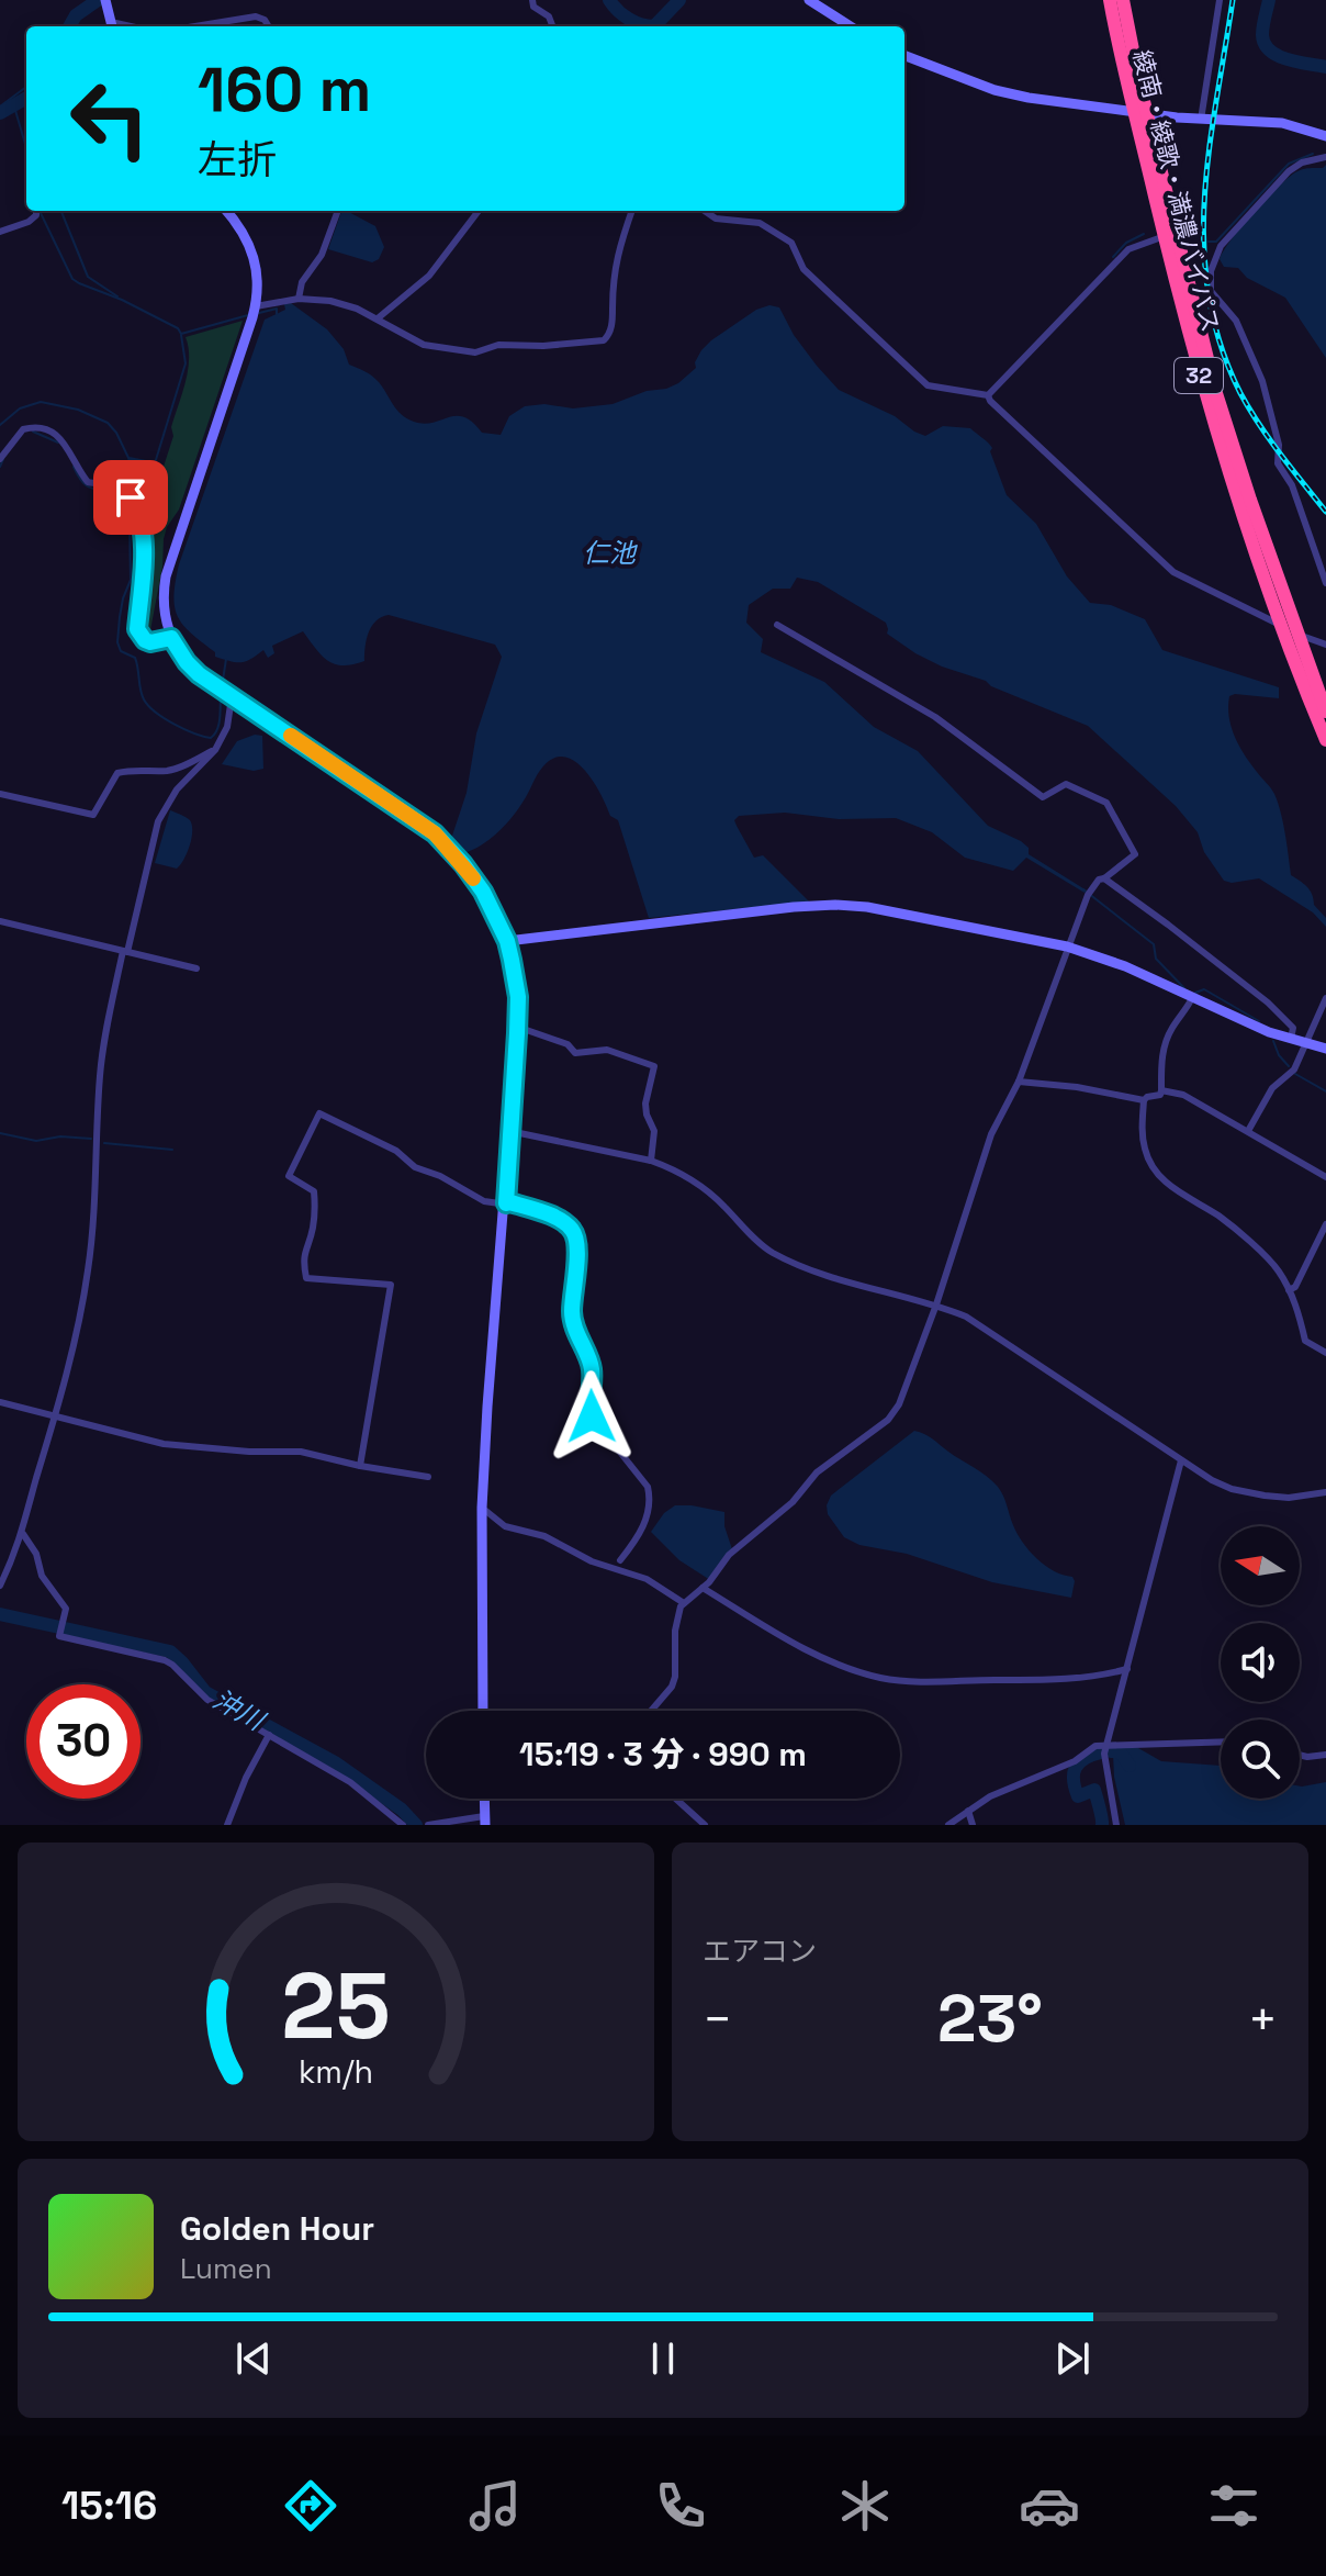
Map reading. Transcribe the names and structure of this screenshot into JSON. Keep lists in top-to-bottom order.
{
  "streets": {
    "highway": ["綾南・綾歌・満濃バイパス", "32"]
  },
  "water": ["仁池", "沖川"],
  "north": "left",
  "page": {
    "turn": ["160 m", "左折"],
    "limit": "30",
    "trip": "15:19 · 3 分 · 990 m",
    "tile": "エアコン",
    "heat": ["−", "23°", "+"],
    "song": ["Golden Hour", "Lumen"],
    "tabs": "15:16",
    "gauge": ["25", "km/h"]
  }
}
